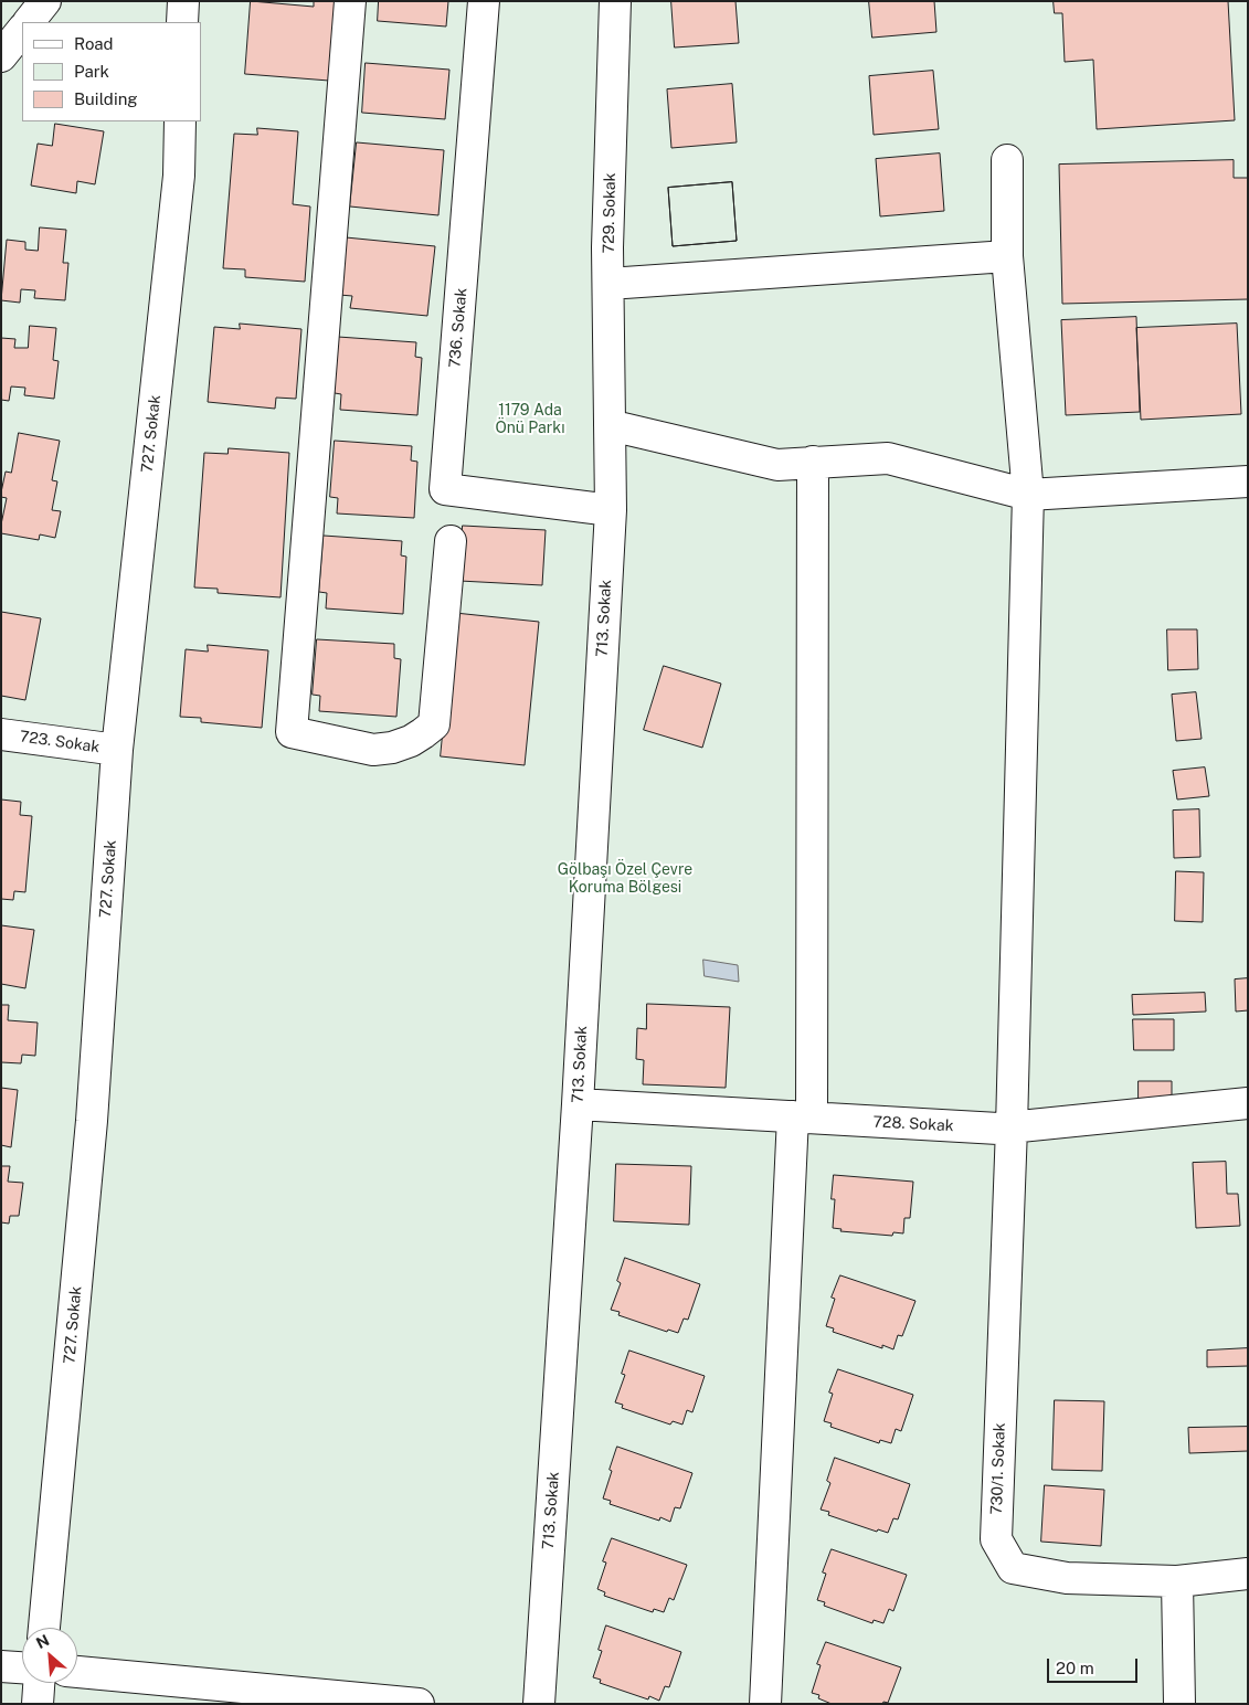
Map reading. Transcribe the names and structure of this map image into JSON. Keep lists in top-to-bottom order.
{
  "streets": {
    "street": [
      "729. Sokak",
      "736. Sokak",
      "727. Sokak",
      "713. Sokak",
      "723. Sokak",
      "728. Sokak",
      "730/1. Sokak"
    ]
  },
  "crossings": [
    ["729. Sokak", "713. Sokak"],
    ["736. Sokak", "713. Sokak"],
    ["727. Sokak", "723. Sokak"],
    ["713. Sokak", "728. Sokak"],
    ["728. Sokak", "730/1. Sokak"]
  ],
  "parks": ["1179 Ada Önü Parkı", "Gölbaşı Özel Çevre Koruma Bölgesi"],
  "legend": ["Road", "Park", "Building"],
  "scale_bar": "20 m",
  "north": "top left"
}
